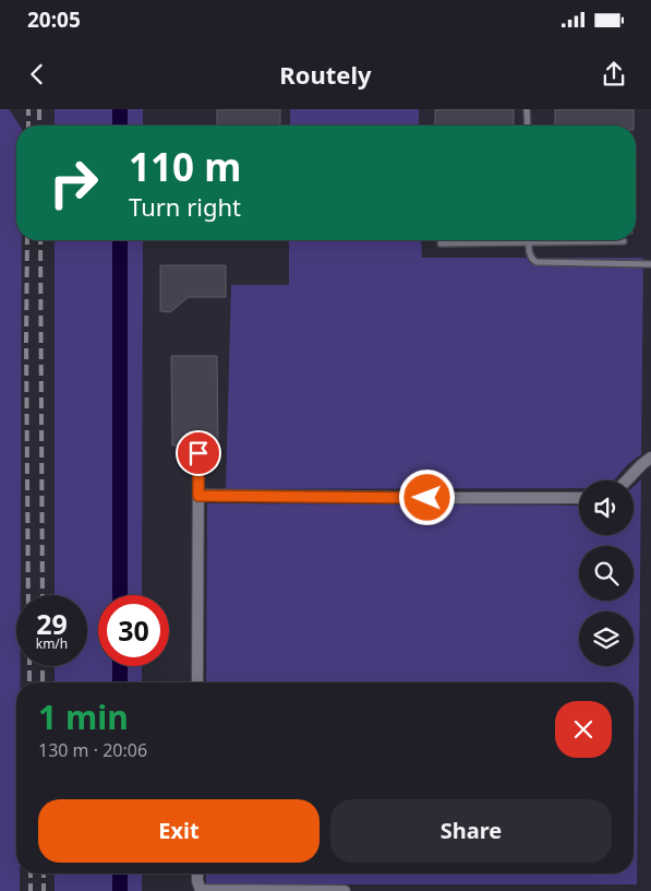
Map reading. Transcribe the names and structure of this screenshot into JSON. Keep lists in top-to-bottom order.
{
  "page": {
    "status": "20:05",
    "header": "Routely",
    "turn": ["110 m", "Turn right"],
    "speed": "29 km/h",
    "limit": "30",
    "heading": ["1 min", "130 m · 20:06"],
    "buttons": ["Exit", "Share"]
  }
}
